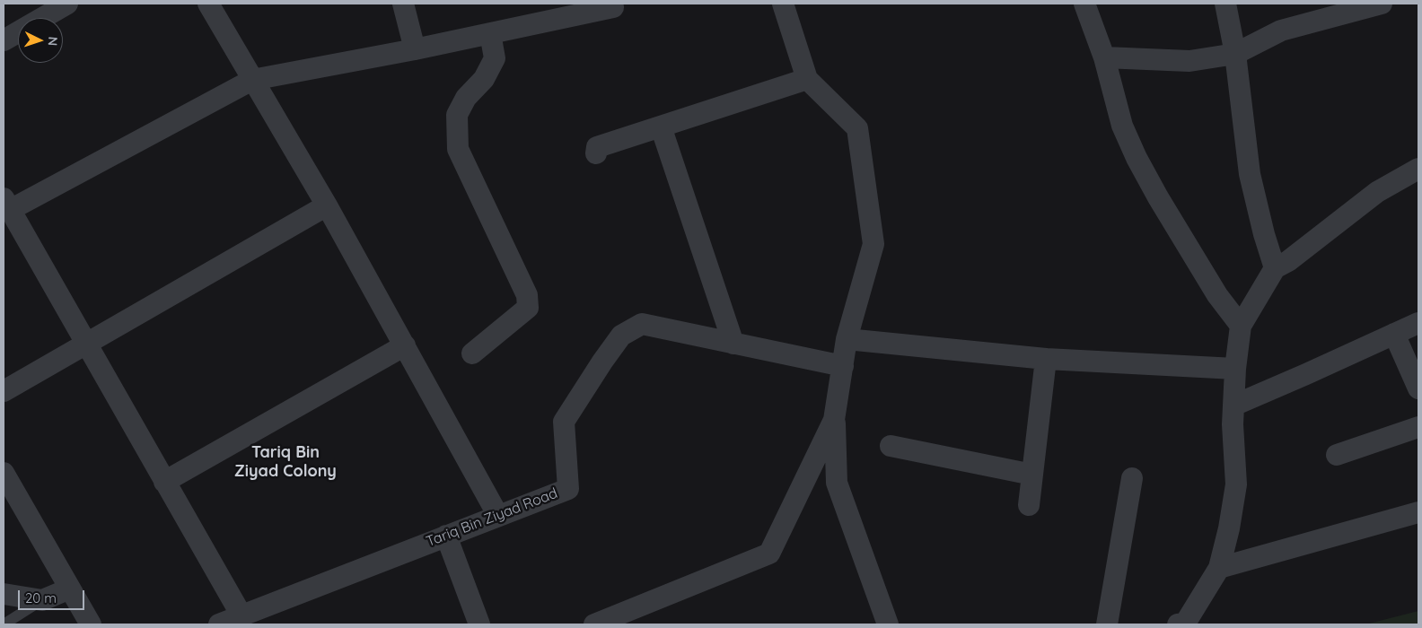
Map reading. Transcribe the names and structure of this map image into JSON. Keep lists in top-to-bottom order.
{
  "streets": {
    "street": ["Tariq Bin Ziyad Road"]
  },
  "districts": ["Tariq Bin Ziyad Colony"],
  "scale_bar": "20 m",
  "north": "right"
}
